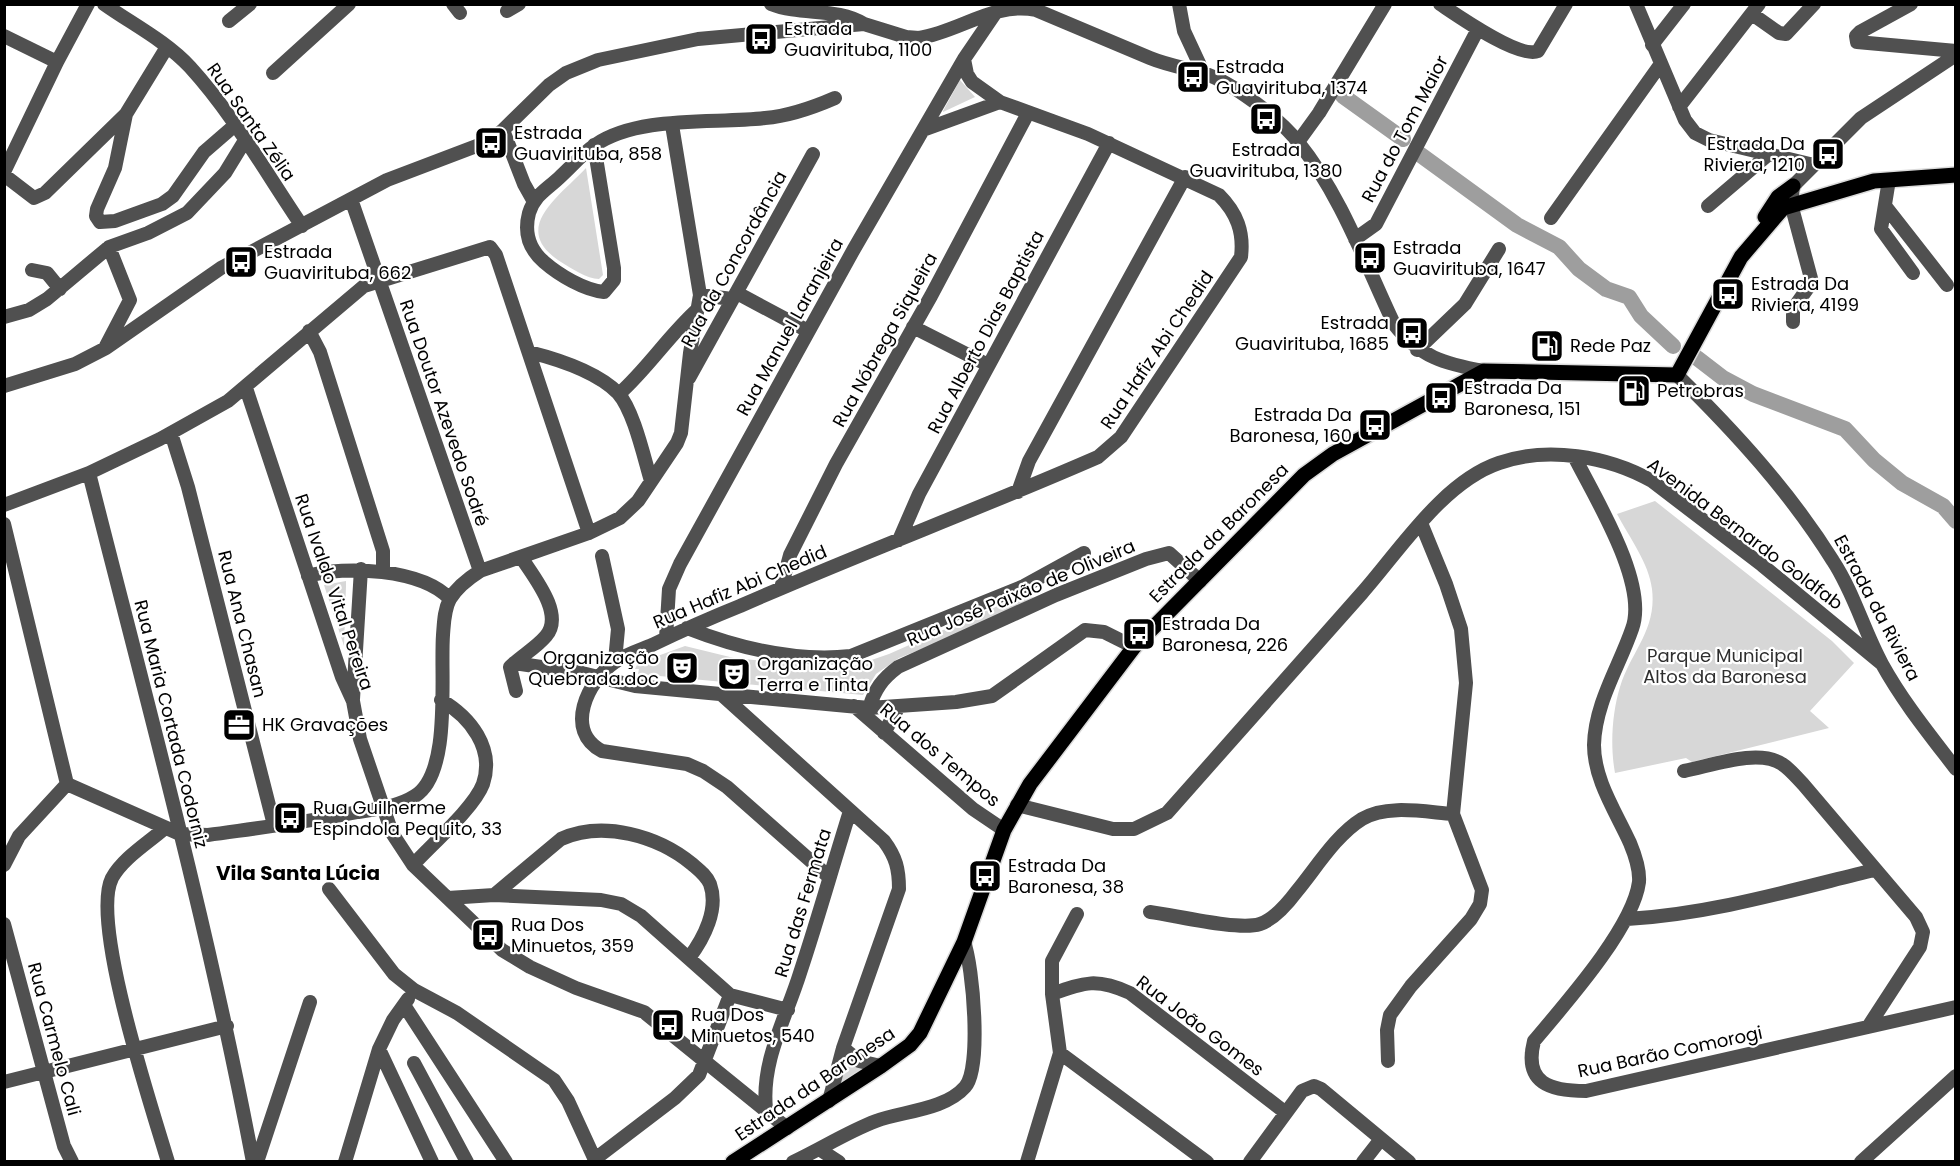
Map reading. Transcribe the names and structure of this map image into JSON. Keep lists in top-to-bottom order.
{
  "streets": {
    "main road": ["Estrada da Baronesa"],
    "street": [
      "Rua Santa Zélia",
      "Rua do Tom Maior",
      "Rua da Concordância",
      "Rua Manuel Laranjeira",
      "Rua Alberto Dias Baptista",
      "Rua Nóbrega Siqueira",
      "Rua Hafiz Abi Chedid",
      "Rua Doutor Azevedo Sodré",
      "Avenida Bernardo Goldfab",
      "Rua Ivaldo Vital Pereira",
      "Rua José Paixão de Oliveira",
      "Estrada da Riviera",
      "Rua Ana Chasan",
      "Rua Maria Cortada Codorniz",
      "Rua dos Tempos",
      "Rua das Fermata",
      "Rua João Gomes",
      "Rua Carmelo Cali",
      "Rua Barão Comorogi"
    ]
  },
  "crossings": [
    ["Rua Manuel Laranjeira", "Rua Hafiz Abi Chedid"],
    ["Rua Alberto Dias Baptista", "Rua Hafiz Abi Chedid"],
    ["Rua Nóbrega Siqueira", "Rua Hafiz Abi Chedid"],
    ["Estrada da Baronesa", "Avenida Bernardo Goldfab"],
    ["Estrada da Baronesa", "Rua Ivaldo Vital Pereira"],
    ["Estrada da Baronesa", "Rua José Paixão de Oliveira"],
    ["Estrada da Baronesa", "Rua dos Tempos"],
    ["Avenida Bernardo Goldfab", "Estrada da Riviera"],
    ["Avenida Bernardo Goldfab", "Rua Barão Comorogi"],
    ["Rua Ivaldo Vital Pereira", "Rua das Fermata"]
  ],
  "districts": ["Vila Santa Lúcia"],
  "parks": ["Parque Municipal Altos da Baronesa"],
  "places": {
    "bus stop": [
      "Estrada Guavirituba, 1100",
      "Estrada Guavirituba, 1374",
      "Estrada Guavirituba, 1380",
      "Estrada Guavirituba, 858",
      "Estrada Da Riviera, 1210",
      "Estrada Guavirituba, 1647",
      "Estrada Guavirituba, 662",
      "Estrada Da Riviera, 4199",
      "Estrada Guavirituba, 1685",
      "Estrada Da Baronesa, 151",
      "Estrada Da Baronesa, 160",
      "Estrada Da Baronesa, 226",
      "Rua Guilherme Espindola Pequito, 33",
      "Estrada Da Baronesa, 38",
      "Rua Dos Minuetos, 359",
      "Rua Dos Minuetos, 540"
    ],
    "fuel station": ["Rede Paz", "Petrobras"],
    "theatre": ["Organização Quebrada.doc", "Organização Terra e Tinta"],
    "office": ["HK Gravações"]
  }
}
